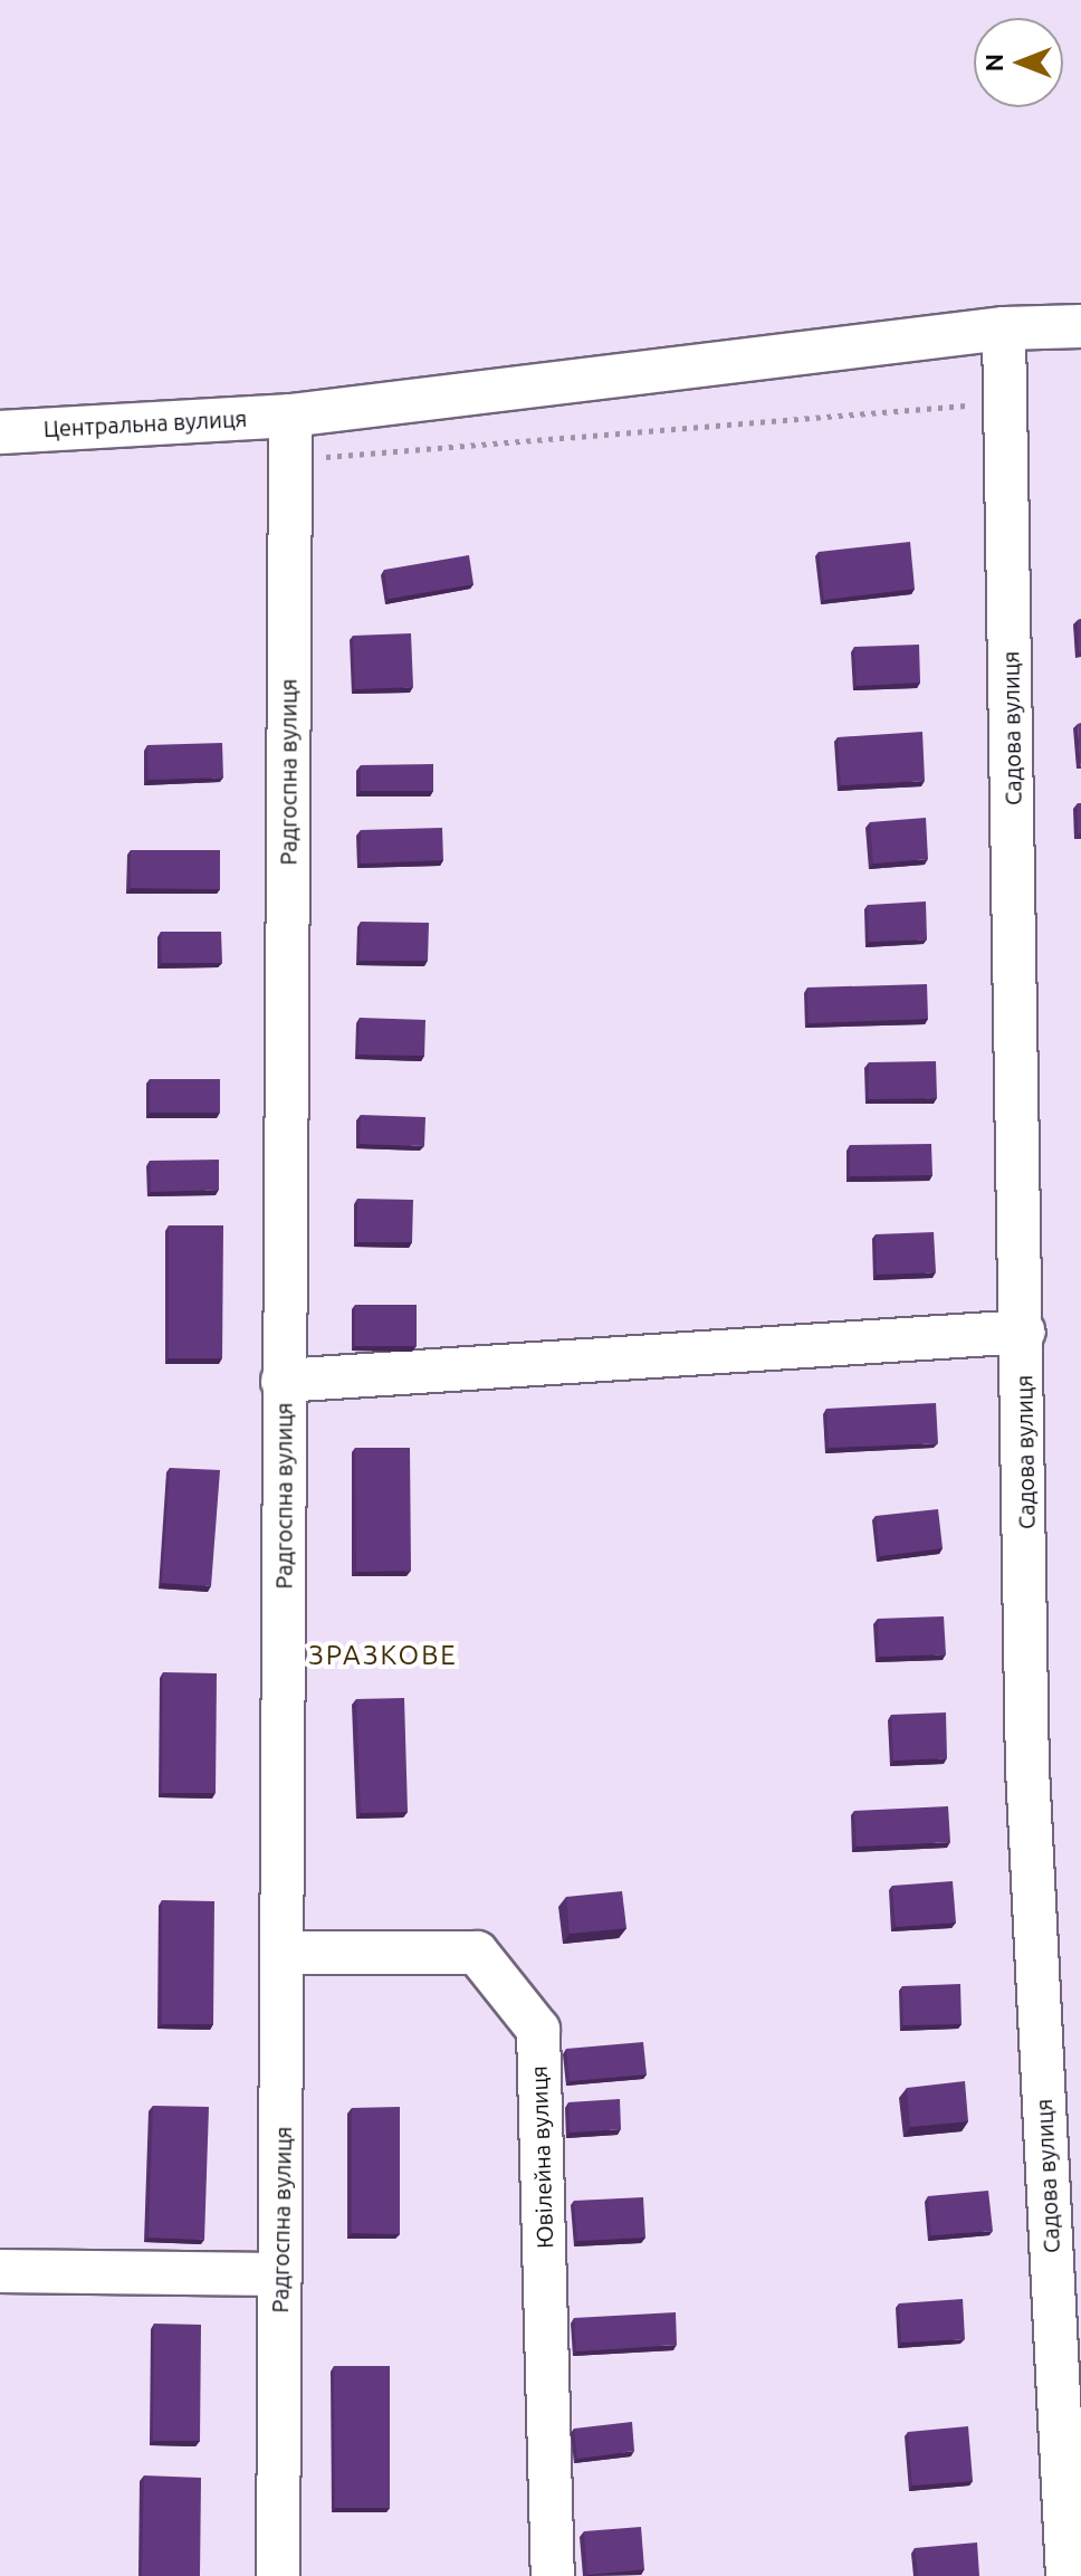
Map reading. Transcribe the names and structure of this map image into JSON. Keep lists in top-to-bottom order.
{
  "streets": {
    "street": [
      "Центральна вулиця",
      "Садова вулиця",
      "Радгоспна вулиця",
      "Ювілейна вулиця"
    ]
  },
  "crossings": [
    ["Центральна вулиця", "Садова вулиця"],
    ["Центральна вулиця", "Радгоспна вулиця"],
    ["Радгоспна вулиця", "Ювілейна вулиця"]
  ],
  "districts": ["ЗРАЗКОВЕ"],
  "north": "left"
}
